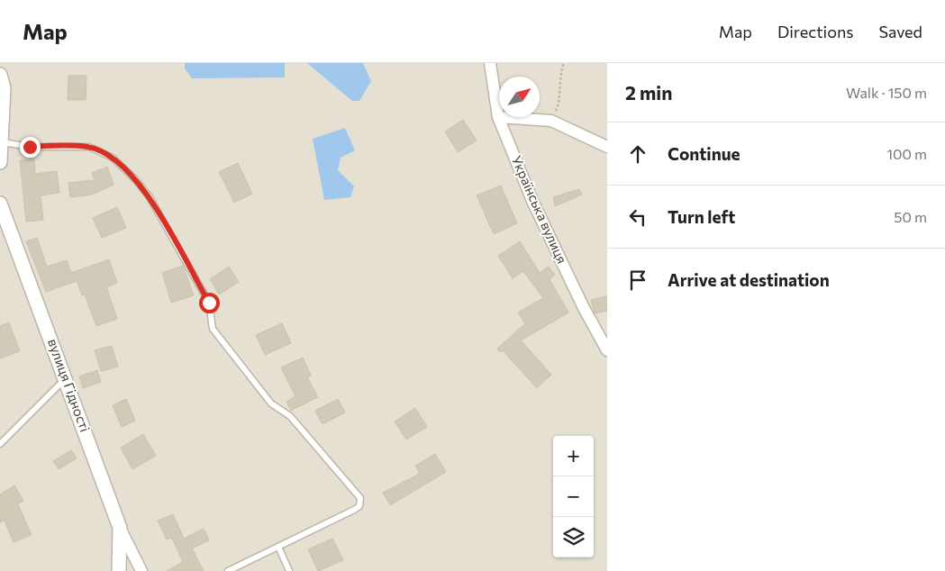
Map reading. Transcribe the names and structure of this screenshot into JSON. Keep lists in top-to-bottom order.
{
  "streets": {
    "street": ["Українська вулиця", "вулиця Гідності"]
  },
  "north": "top right",
  "page": {
    "header": "Map",
    "nav": ["Map", "Directions", "Saved"],
    "heading": ["2 min", "Walk · 150 m"],
    "list": [
      ["Continue", "100 m"],
      ["Turn left", "50 m"],
      "Arrive at destination"
    ],
    "map_buttons": ["+", "−"]
  }
}
